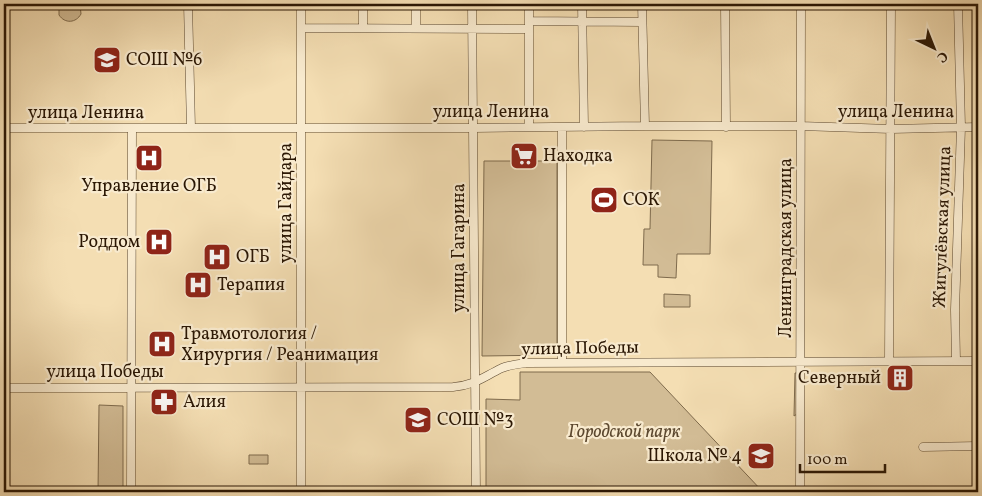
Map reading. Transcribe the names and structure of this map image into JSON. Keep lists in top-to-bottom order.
{
  "streets": {
    "street": [
      "улица Ленина",
      "улица Гайдара",
      "Жигулёвская улица",
      "улица Гагарина",
      "Ленинградская улица",
      "улица Победы"
    ]
  },
  "crossings": [
    ["улица Ленина", "улица Гайдара"],
    ["улица Ленина", "Жигулёвская улица"],
    ["улица Ленина", "улица Гагарина"],
    ["улица Ленина", "Ленинградская улица"],
    ["улица Гайдара", "улица Победы"],
    ["Жигулёвская улица", "улица Победы"],
    ["улица Гагарина", "улица Победы"],
    ["Ленинградская улица", "улица Победы"]
  ],
  "parks": ["Городской парк"],
  "places": {
    "school or university": ["СОШ №6", "СОШ №3", "Школа № 4"],
    "supermarket": ["Находка"],
    "hospital": [
      "Управление ОГБ",
      "Роддом",
      "ОГБ",
      "Терапия",
      "Травмотология / Хирургия / Реанимация"
    ],
    "sports": ["СОК"],
    "building": ["Северный"],
    "pharmacy": ["Алия"]
  },
  "scale_bar": "100 m",
  "north": "bottom right"
}
